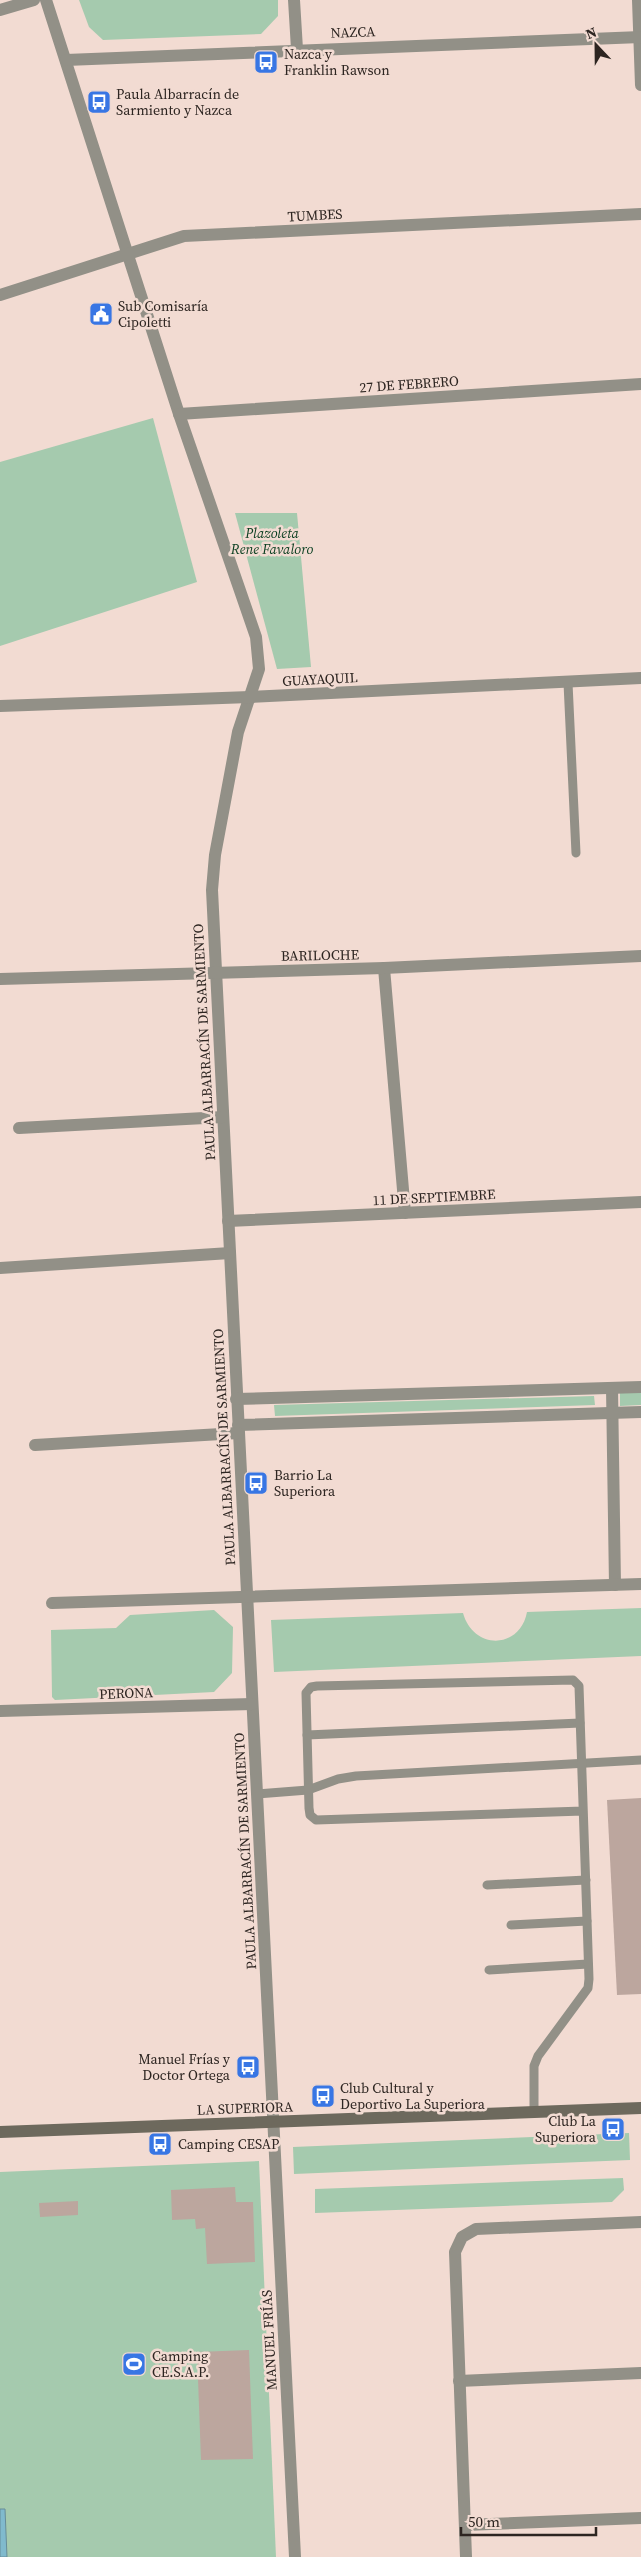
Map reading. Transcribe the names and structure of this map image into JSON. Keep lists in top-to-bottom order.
{
  "streets": {
    "main road": ["LA SUPERIORA"],
    "street": [
      "NAZCA",
      "TUMBES",
      "27 DE FEBRERO",
      "GUAYAQUIL",
      "BARILOCHE",
      "PAULA ALBARRACÍN DE SARMIENTO",
      "11 DE SEPTIEMBRE",
      "PERONA",
      "MANUEL FRÍAS"
    ]
  },
  "crossings": [
    ["NAZCA", "PAULA ALBARRACÍN DE SARMIENTO"],
    ["TUMBES", "PAULA ALBARRACÍN DE SARMIENTO"],
    ["27 DE FEBRERO", "PAULA ALBARRACÍN DE SARMIENTO"],
    ["GUAYAQUIL", "PAULA ALBARRACÍN DE SARMIENTO"],
    ["BARILOCHE", "PAULA ALBARRACÍN DE SARMIENTO"],
    ["PAULA ALBARRACÍN DE SARMIENTO", "11 DE SEPTIEMBRE"],
    ["PAULA ALBARRACÍN DE SARMIENTO", "PERONA"],
    ["PAULA ALBARRACÍN DE SARMIENTO", "LA SUPERIORA"],
    ["PAULA ALBARRACÍN DE SARMIENTO", "MANUEL FRÍAS"],
    ["LA SUPERIORA", "MANUEL FRÍAS"]
  ],
  "parks": ["Plazoleta Rene Favaloro"],
  "places": {
    "bus stop": [
      "Nazca y Franklin Rawson",
      "Paula Albarracín de Sarmiento y Nazca",
      "Barrio La Superiora",
      "Manuel Frías y Doctor Ortega",
      "Club Cultural y Deportivo La Superiora",
      "Club La Superiora",
      "Camping CESAP"
    ],
    "public building": ["Sub Comisaría Cipoletti"],
    "sports": ["Camping CE.S.A.P."]
  },
  "scale_bar": "50 m",
  "north": "top"
}
